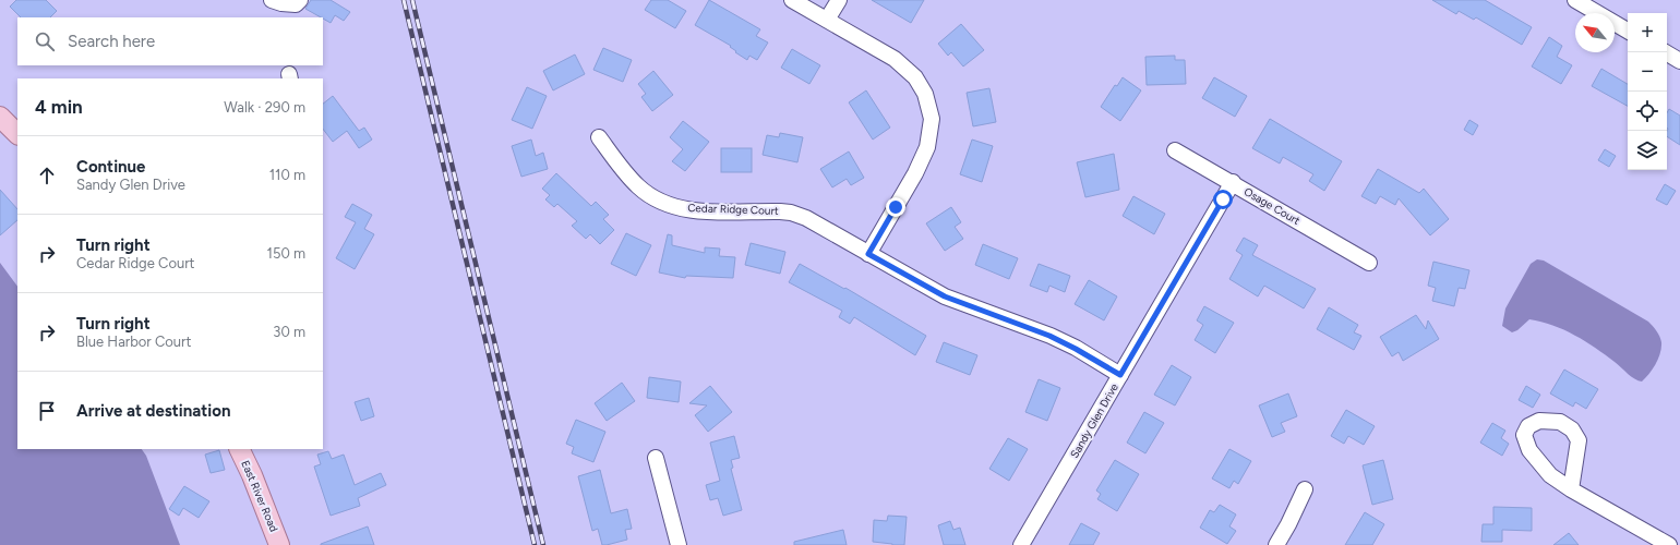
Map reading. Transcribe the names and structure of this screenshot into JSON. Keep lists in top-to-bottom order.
{
  "streets": {
    "main road": ["East River Road"],
    "street": ["Osage Court", "Cedar Ridge Court", "Sandy Glen Drive"]
  },
  "crossings": [
    ["Osage Court", "Sandy Glen Drive"],
    ["Cedar Ridge Court", "Sandy Glen Drive"]
  ],
  "north": "top left",
  "page": {
    "map_buttons": ["+", "−"],
    "search": "Search here",
    "heading": ["4 min", "Walk · 290 m"],
    "list": [
      ["Continue", "Sandy Glen Drive", "110 m"],
      ["Turn right", "Cedar Ridge Court", "150 m"],
      ["Turn right", "Blue Harbor Court", "30 m"],
      "Arrive at destination"
    ]
  }
}
